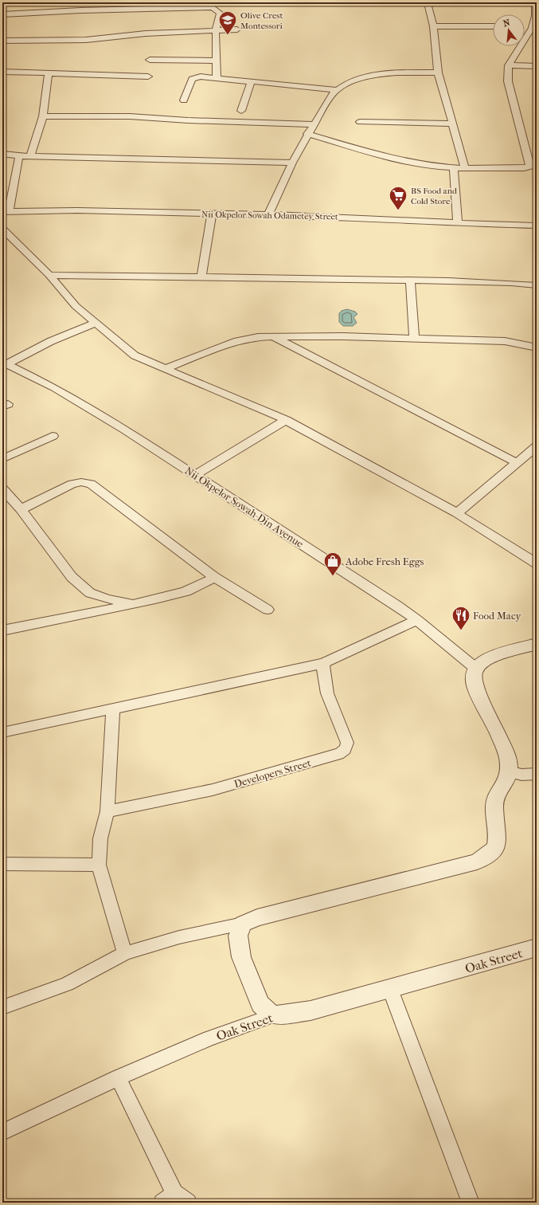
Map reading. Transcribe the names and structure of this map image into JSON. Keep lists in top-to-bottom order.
{
  "streets": {
    "street": [
      "Nii Okpelor Sowah Odametey Street",
      "Nii Okpelor Sowah-Din Avenue",
      "Developers Street",
      "Oak Street"
    ]
  },
  "places": {
    "school or university": ["Olive Crest Montessori"],
    "supermarket": ["BS Food and Cold Store"],
    "shop": ["Adobe Fresh Eggs"],
    "restaurant": ["Food Macy"]
  },
  "north": "top"
}
